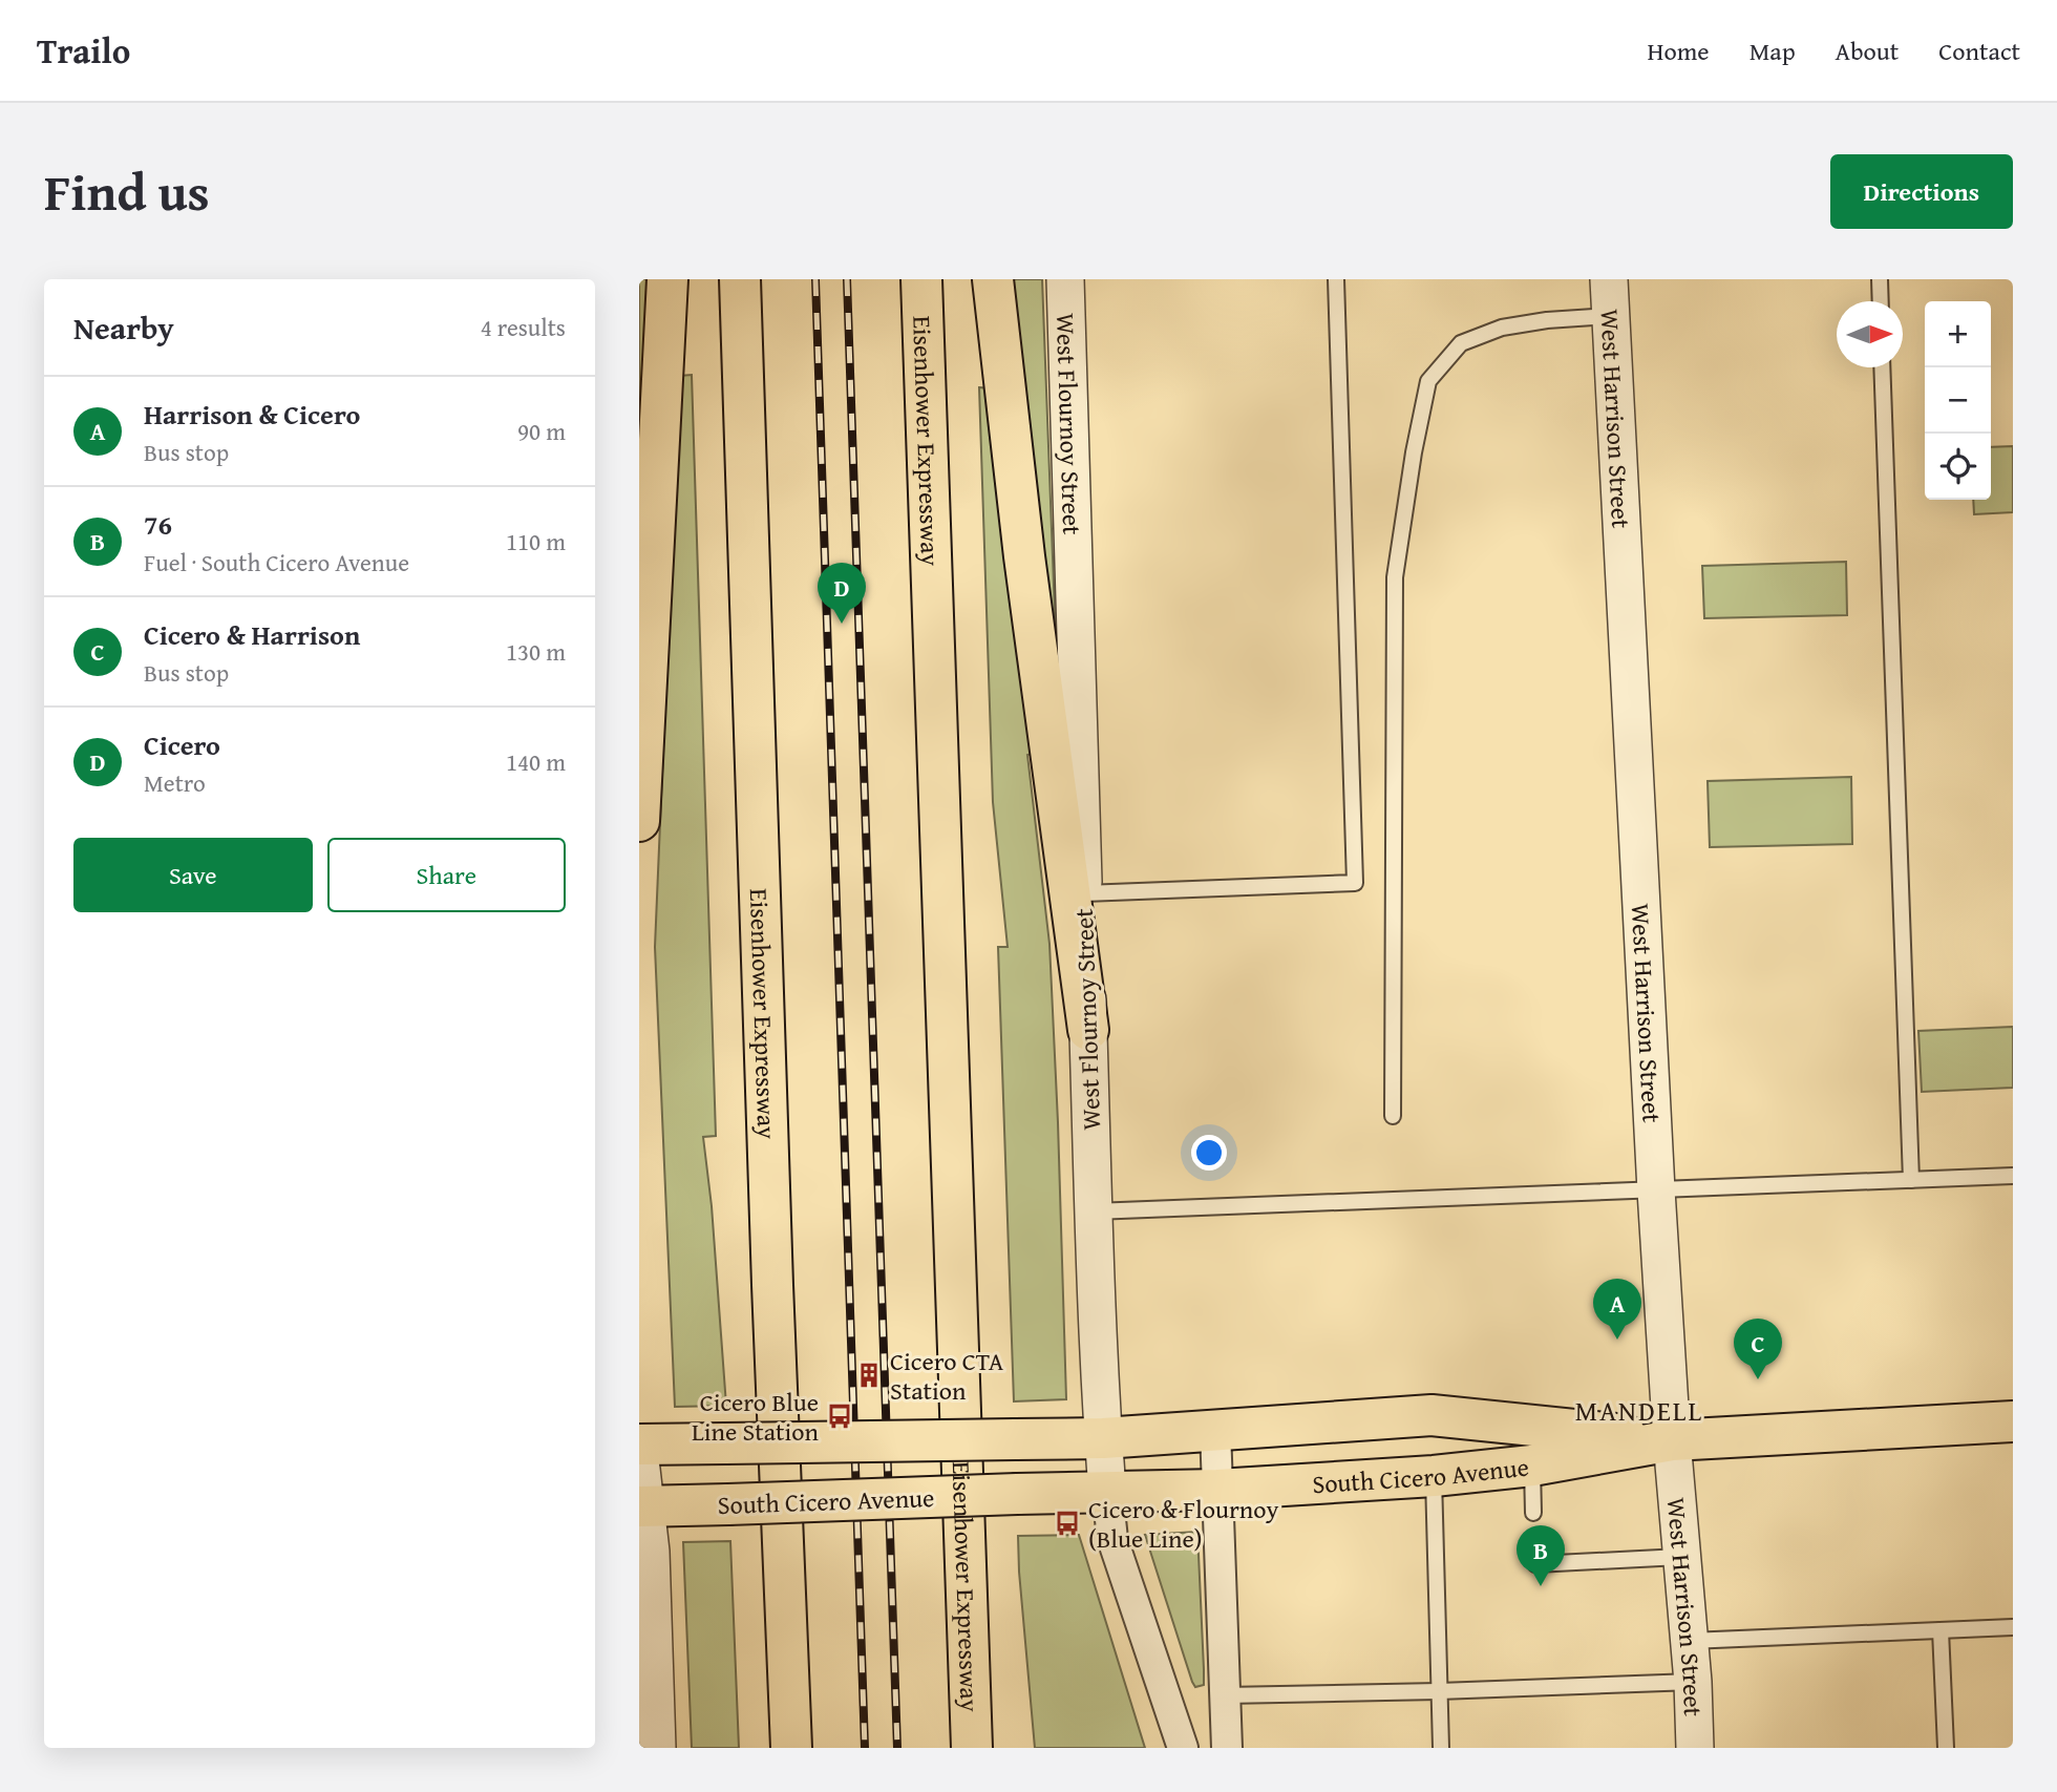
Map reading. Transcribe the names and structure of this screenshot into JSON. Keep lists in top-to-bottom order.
{
  "streets": {
    "main road": ["Eisenhower Expressway", "South Cicero Avenue"],
    "street": ["West Harrison Street", "West Flournoy Street"]
  },
  "crossings": [
    ["West Harrison Street", "South Cicero Avenue"],
    ["West Flournoy Street", "South Cicero Avenue"]
  ],
  "districts": ["MANDELL"],
  "places": {
    "building": ["Cicero CTA Station"],
    "bus stop": ["Cicero Blue Line Station", "Cicero & Flournoy (Blue Line)"]
  },
  "north": "right",
  "page": {
    "header": "Trailo",
    "nav": [
      "Home",
      "Map",
      "About",
      "Contact"
    ],
    "title": "Find us",
    "buttons": [
      "Directions",
      ["Save", "Share"]
    ],
    "heading": ["Nearby", "4 results"],
    "map_buttons": ["+", "−"],
    "list": [
      {
        "mark": "A",
        "name": "Harrison & Cicero",
        "note": "Bus stop",
        "value": "90 m"
      },
      {
        "mark": "B",
        "name": "76",
        "note": "Fuel · South Cicero Avenue",
        "value": "110 m"
      },
      {
        "mark": "C",
        "name": "Cicero & Harrison",
        "note": "Bus stop",
        "value": "130 m"
      },
      {
        "mark": "D",
        "name": "Cicero",
        "note": "Metro",
        "value": "140 m"
      }
    ],
    "pins": [
      "D",
      "A",
      "C",
      "B"
    ]
  }
}
